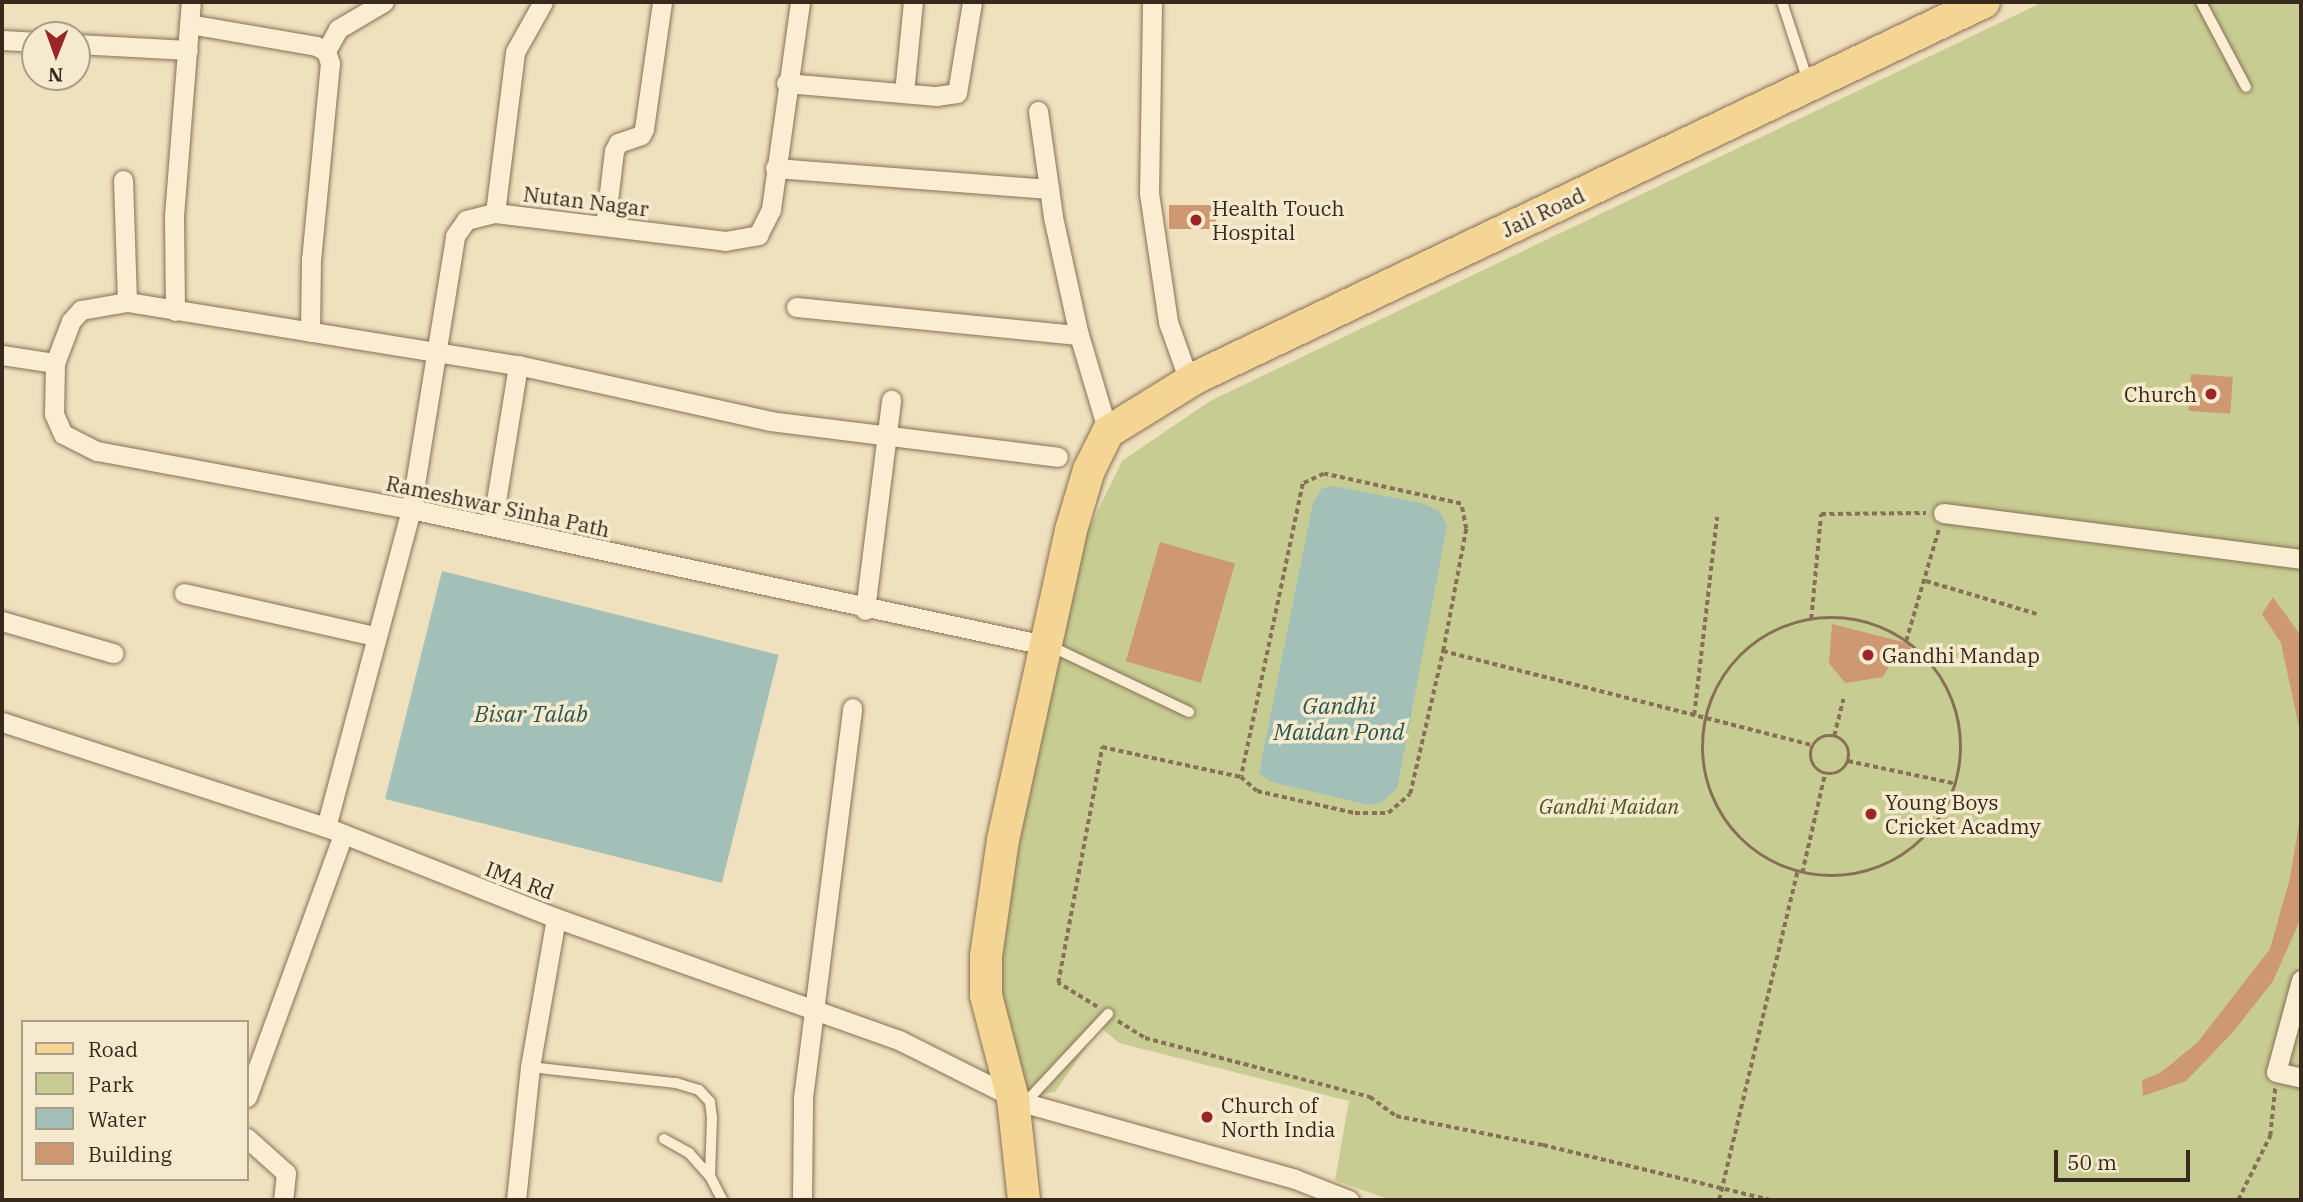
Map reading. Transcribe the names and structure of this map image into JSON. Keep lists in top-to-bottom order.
{
  "streets": {
    "main road": ["Jail Road"],
    "street": ["Nutan Nagar", "Rameshwar Sinha Path", "IMA Rd"]
  },
  "crossings": [
    ["Nutan Nagar", "Rameshwar Sinha Path"],
    ["Nutan Nagar", "IMA Rd"]
  ],
  "water": ["Gandhi Maidan Pond", "Bisar Talab"],
  "parks": ["Gandhi Maidan"],
  "places": [
    "Health Touch Hospital",
    "Church",
    "Gandhi Mandap",
    "Young Boys Cricket Acadmy",
    "Church of North India"
  ],
  "legend": [
    "Road",
    "Park",
    "Water",
    "Building"
  ],
  "scale_bar": "50 m",
  "north": "bottom"
}
